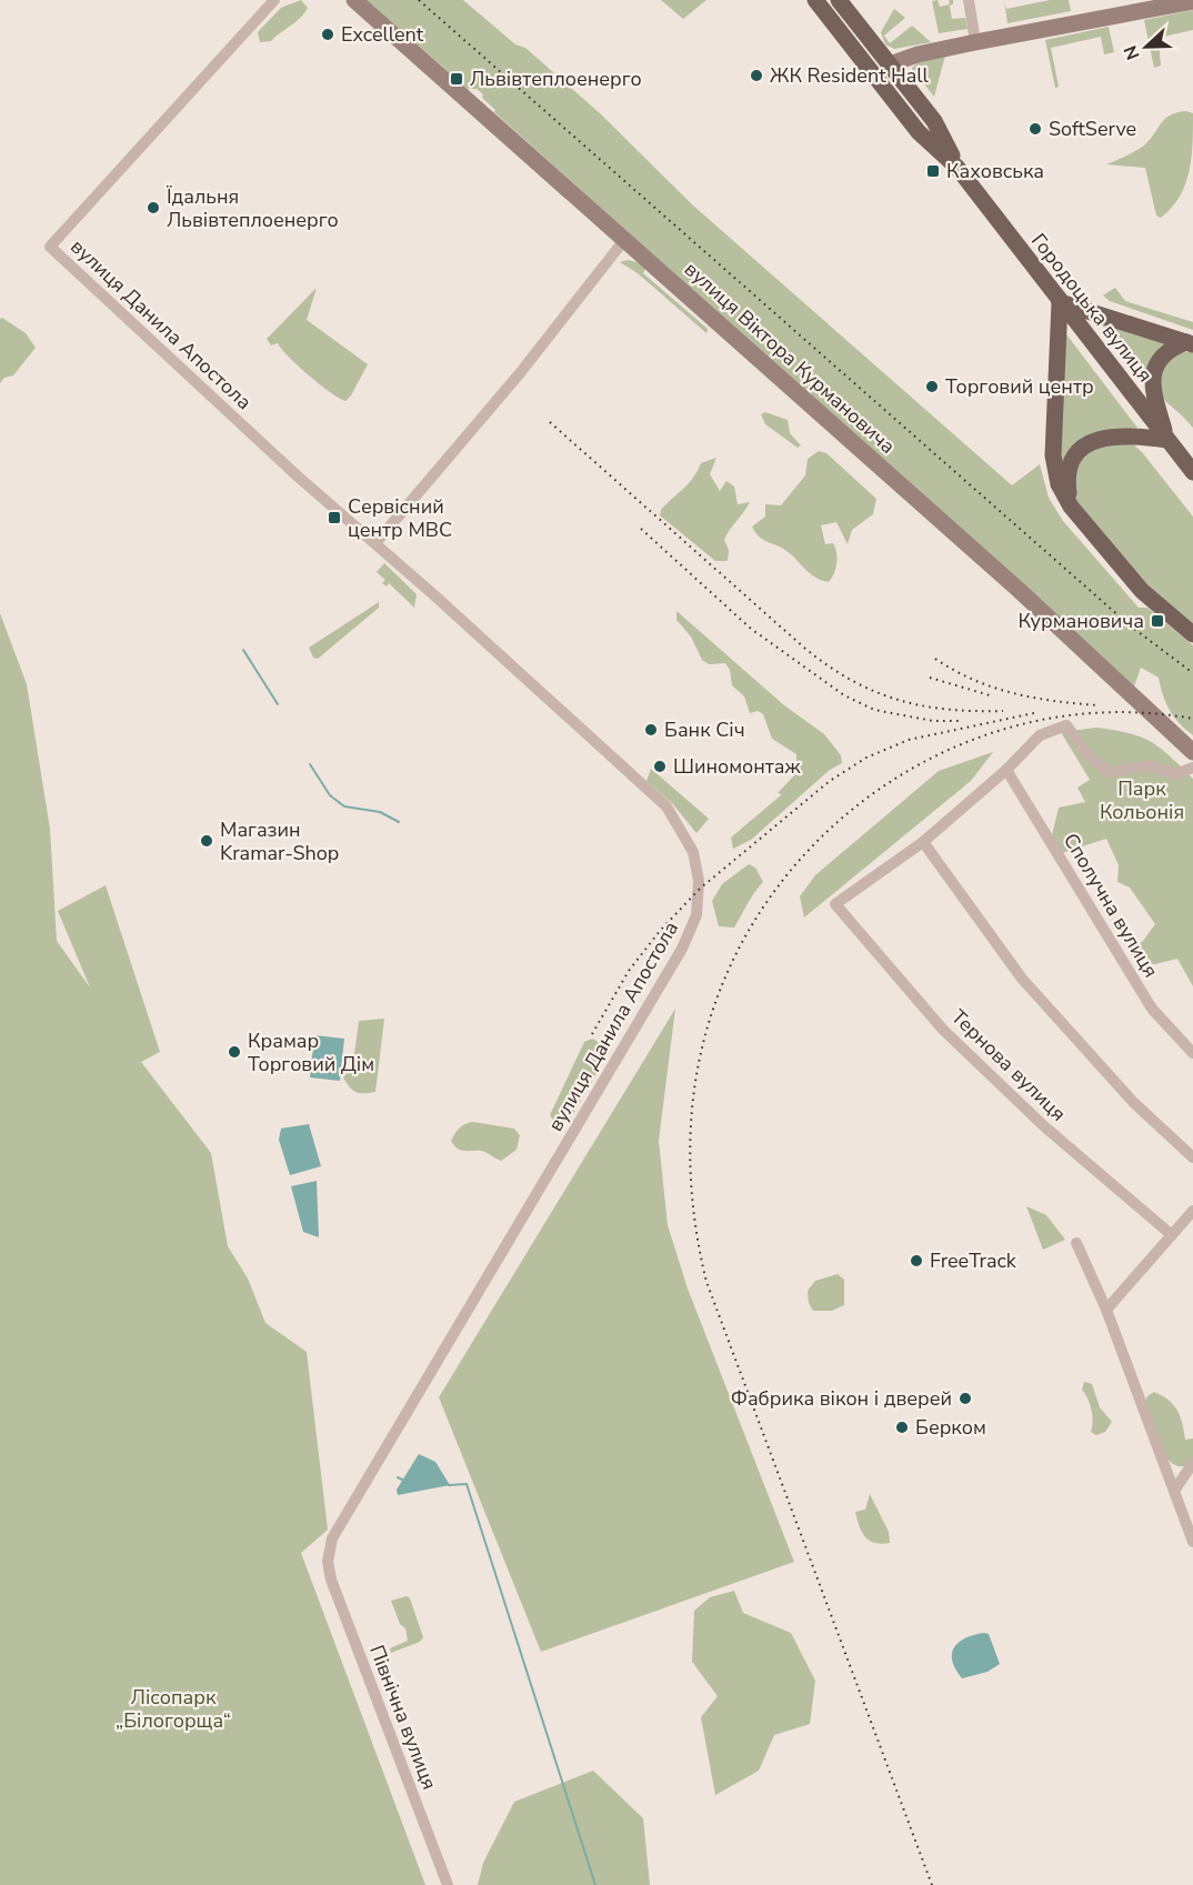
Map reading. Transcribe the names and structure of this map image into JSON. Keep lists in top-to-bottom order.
{
  "streets": {
    "main road": ["Городоцька вулиця"],
    "street": [
      "вулиця Данила Апостола",
      "вулиця Віктора Курмановича",
      "Сполучна вулиця",
      "Тернова вулиця",
      "Північна вулиця"
    ]
  },
  "crossings": [
    ["вулиця Данила Апостола", "Північна вулиця"]
  ],
  "parks": ["Парк Кольонія", "Лісопарк „Білогорща“"],
  "places": {
    "other": [
      "Excellent",
      "ЖК Resident Hall",
      "SoftServe",
      "Їдальня Львівтеплоенерго",
      "Торговий центр",
      "Банк Січ",
      "Шиномонтаж",
      "Магазин Kramar-Shop",
      "Крамар Торговий Дім",
      "FreeTrack",
      "Фабрика вікон і дверей",
      "Берком"
    ],
    "transit": [
      "Львівтеплоенерго",
      "Каховська",
      "Сервісний центр МВС",
      "Курмановича"
    ]
  },
  "north": "left"
}
